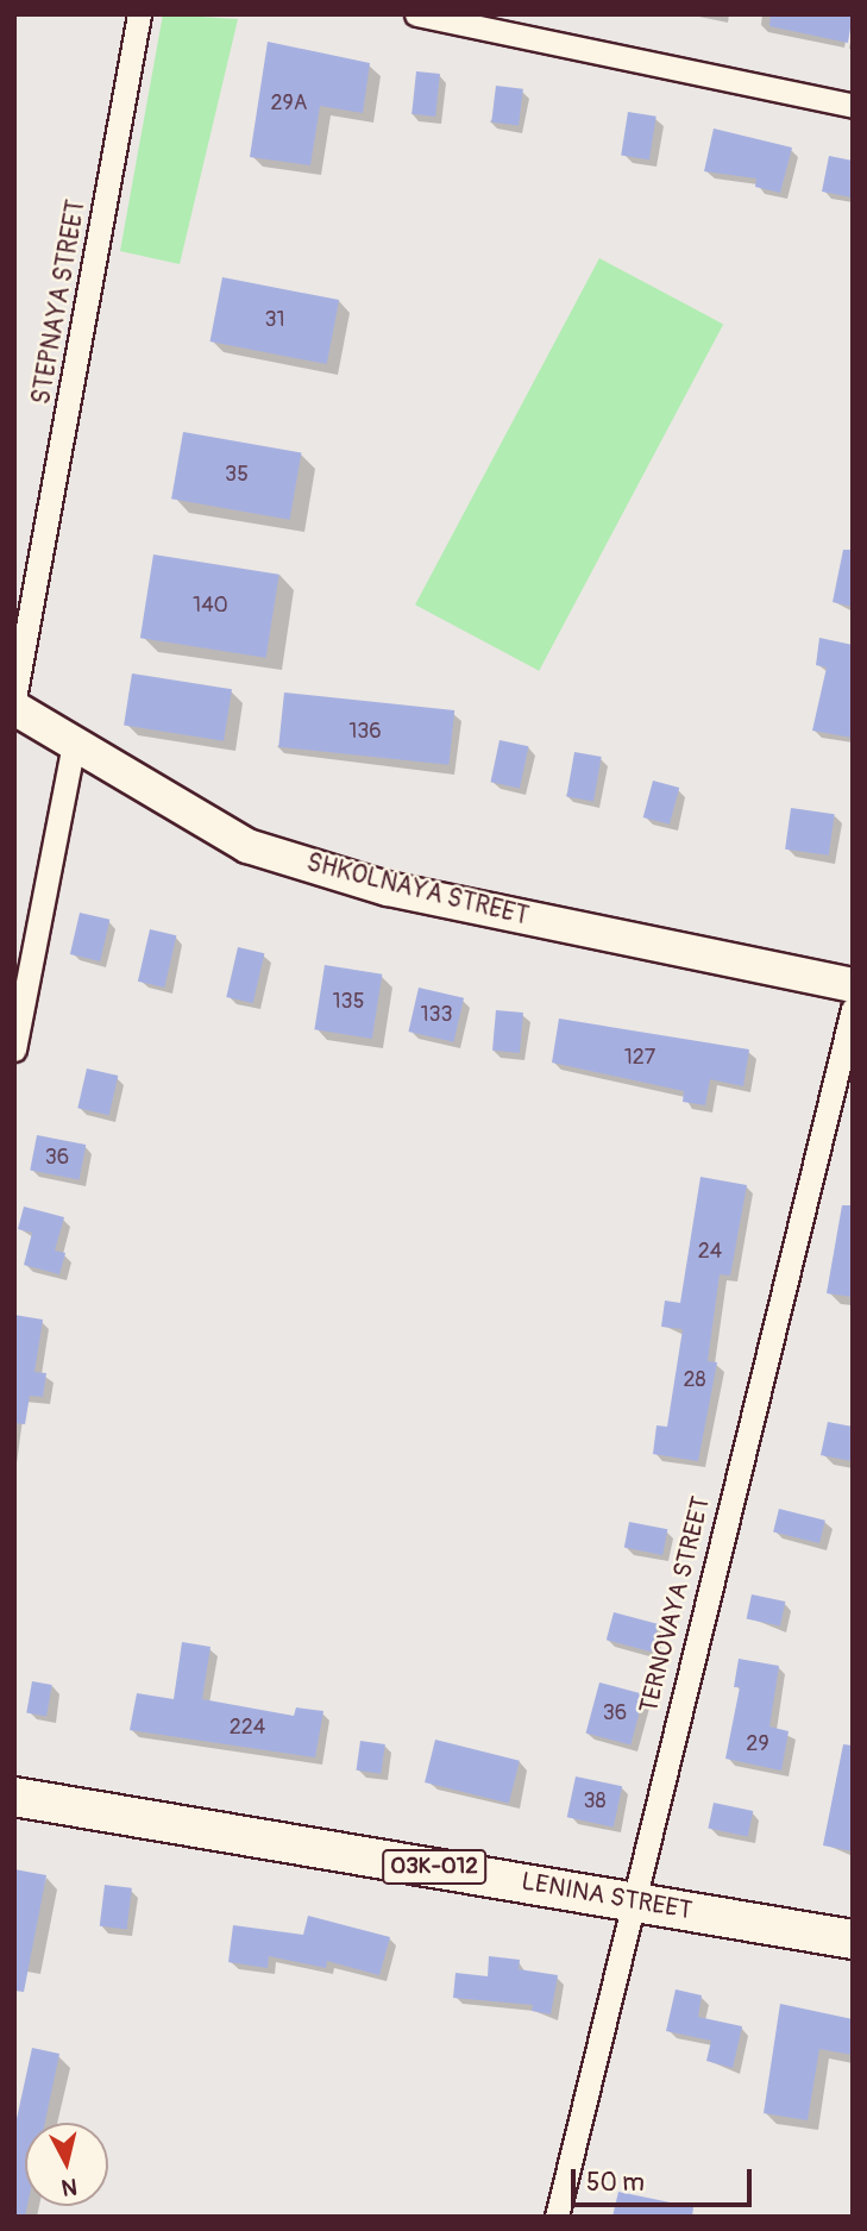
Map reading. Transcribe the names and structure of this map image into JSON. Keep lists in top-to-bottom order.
{
  "streets": {
    "main road": ["03К-012", "LENINA STREET"],
    "street": ["STEPNAYA STREET", "SHKOLNAYA STREET", "TERNOVAYA STREET"]
  },
  "crossings": [
    ["TERNOVAYA STREET", "LENINA STREET"]
  ],
  "house_numbers": [
    "29А",
    "31",
    "35",
    "140",
    "136",
    "135",
    "133",
    "127",
    "36",
    "24",
    "28",
    "36",
    "224",
    "29",
    "38"
  ],
  "scale_bar": "50 m",
  "north": "bottom"
}
